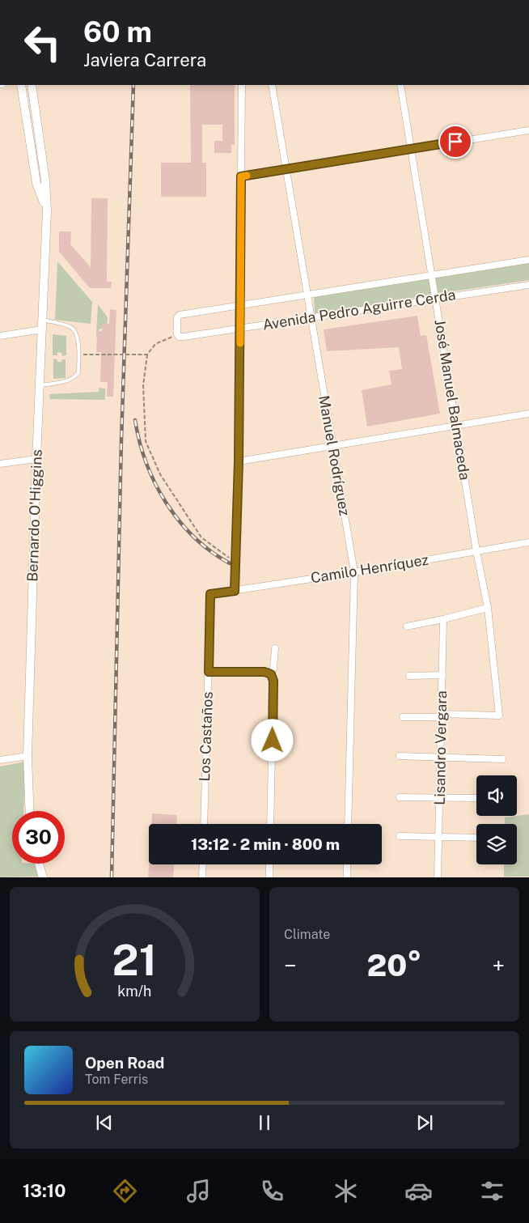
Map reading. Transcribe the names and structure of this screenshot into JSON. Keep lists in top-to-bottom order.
{
  "streets": {
    "main road": ["Bernardo O'Higgins"],
    "street": [
      "Avenida Pedro Aguirre Cerda",
      "José Manuel Balmaceda",
      "Manuel Rodríguez",
      "Camilo Henríquez",
      "Los Castaños",
      "Lisandro Vergara"
    ]
  },
  "crossings": [
    ["Avenida Pedro Aguirre Cerda", "José Manuel Balmaceda"],
    ["Avenida Pedro Aguirre Cerda", "Manuel Rodríguez"],
    ["José Manuel Balmaceda", "Camilo Henríquez"],
    ["José Manuel Balmaceda", "Lisandro Vergara"],
    ["Manuel Rodríguez", "Camilo Henríquez"],
    ["Camilo Henríquez", "Los Castaños"]
  ],
  "page": {
    "turn": ["60 m", "Javiera Carrera"],
    "limit": "30",
    "trip": "13:12 · 2 min · 800 m",
    "tile": "Climate",
    "heat": ["−", "20°", "+"],
    "song": ["Open Road", "Tom Ferris"],
    "tabs": "13:10",
    "gauge": ["21", "km/h"]
  }
}
